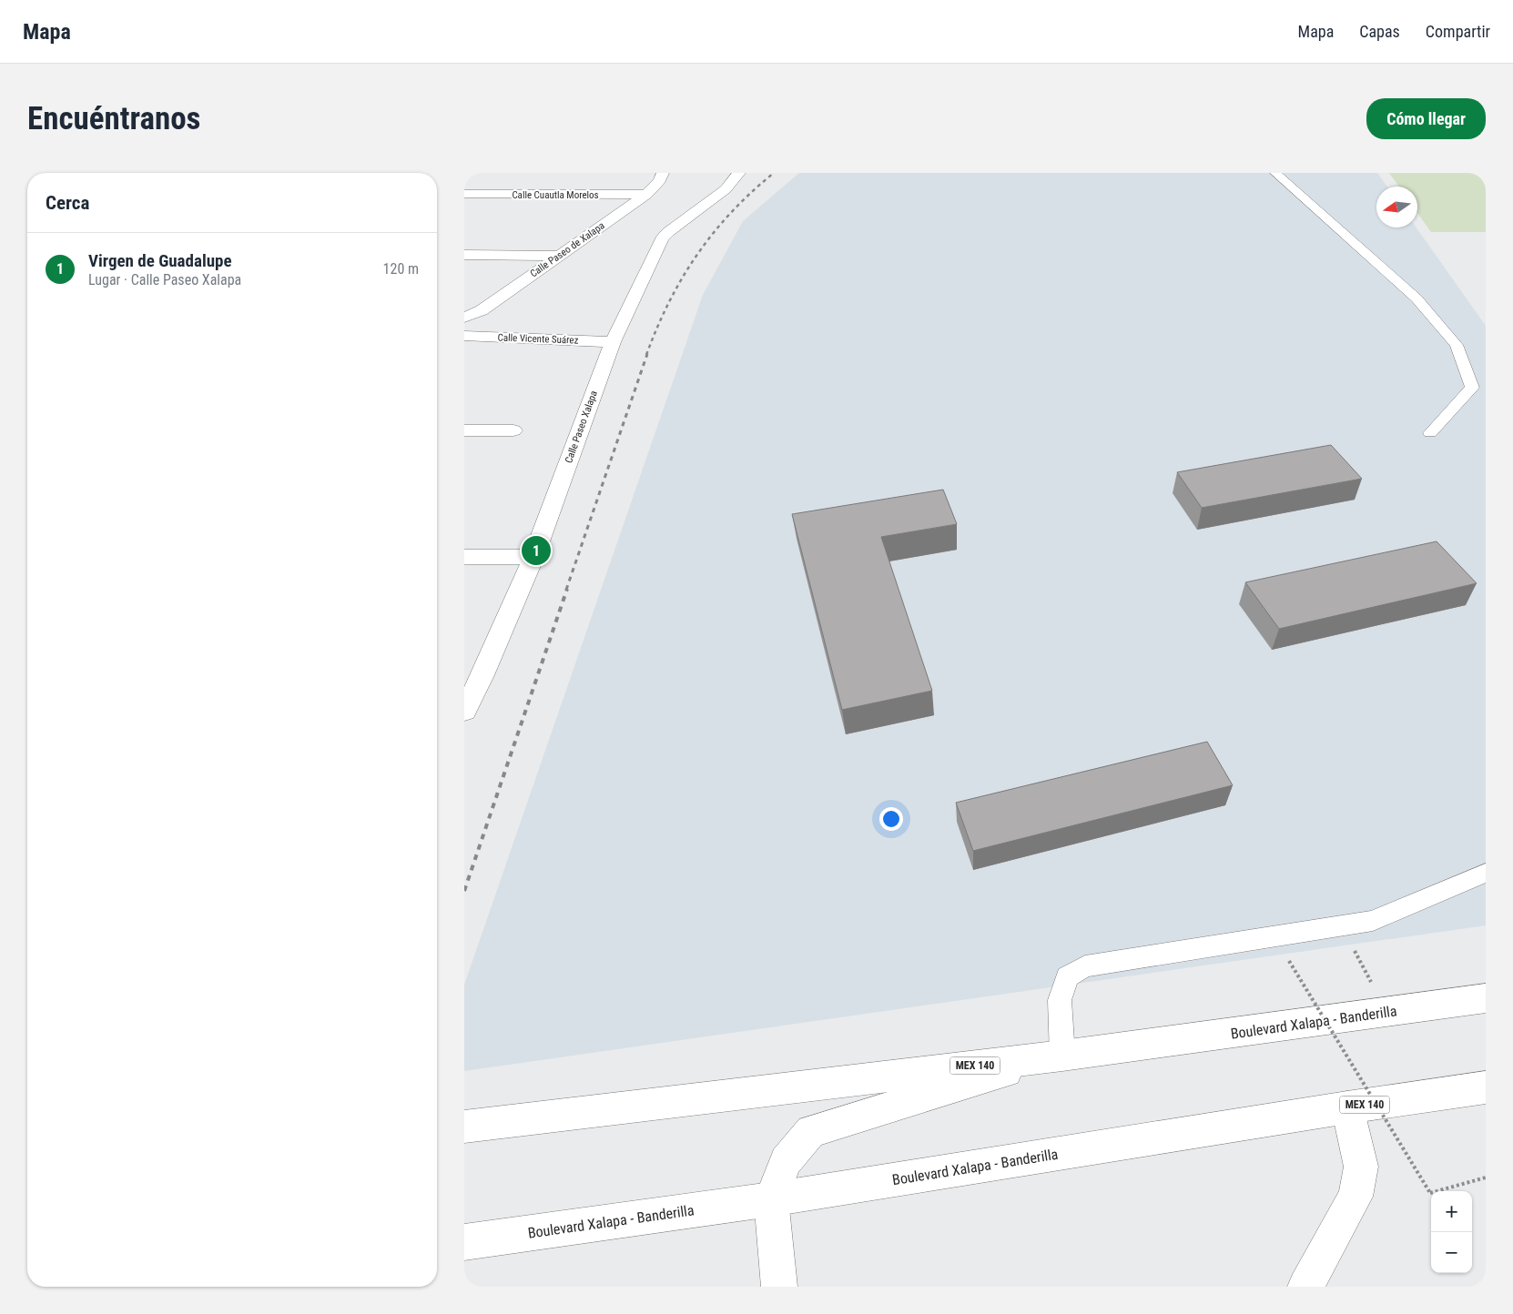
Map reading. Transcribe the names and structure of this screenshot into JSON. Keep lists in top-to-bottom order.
{
  "streets": {
    "main road": [
      "Calle Cuautla Morelos",
      "Calle Paseo de Xalapa",
      "Calle Vicente Suárez",
      "Calle Paseo Xalapa",
      "Boulevard Xalapa - Banderilla",
      "MEX 140"
    ]
  },
  "crossings": [
    ["Calle Cuautla Morelos", "Calle Paseo de Xalapa"],
    ["Calle Vicente Suárez", "Calle Paseo Xalapa"]
  ],
  "north": "left",
  "page": {
    "header": "Mapa",
    "nav": ["Mapa", "Capas", "Compartir"],
    "buttons": "Cómo llegar",
    "title": "Encuéntranos",
    "heading": "Cerca",
    "list": [
      {
        "mark": "1",
        "name": "Virgen de Guadalupe",
        "note": "Lugar · Calle Paseo Xalapa",
        "value": "120 m"
      }
    ],
    "pins": "1",
    "map_buttons": ["+", "−"]
  }
}
